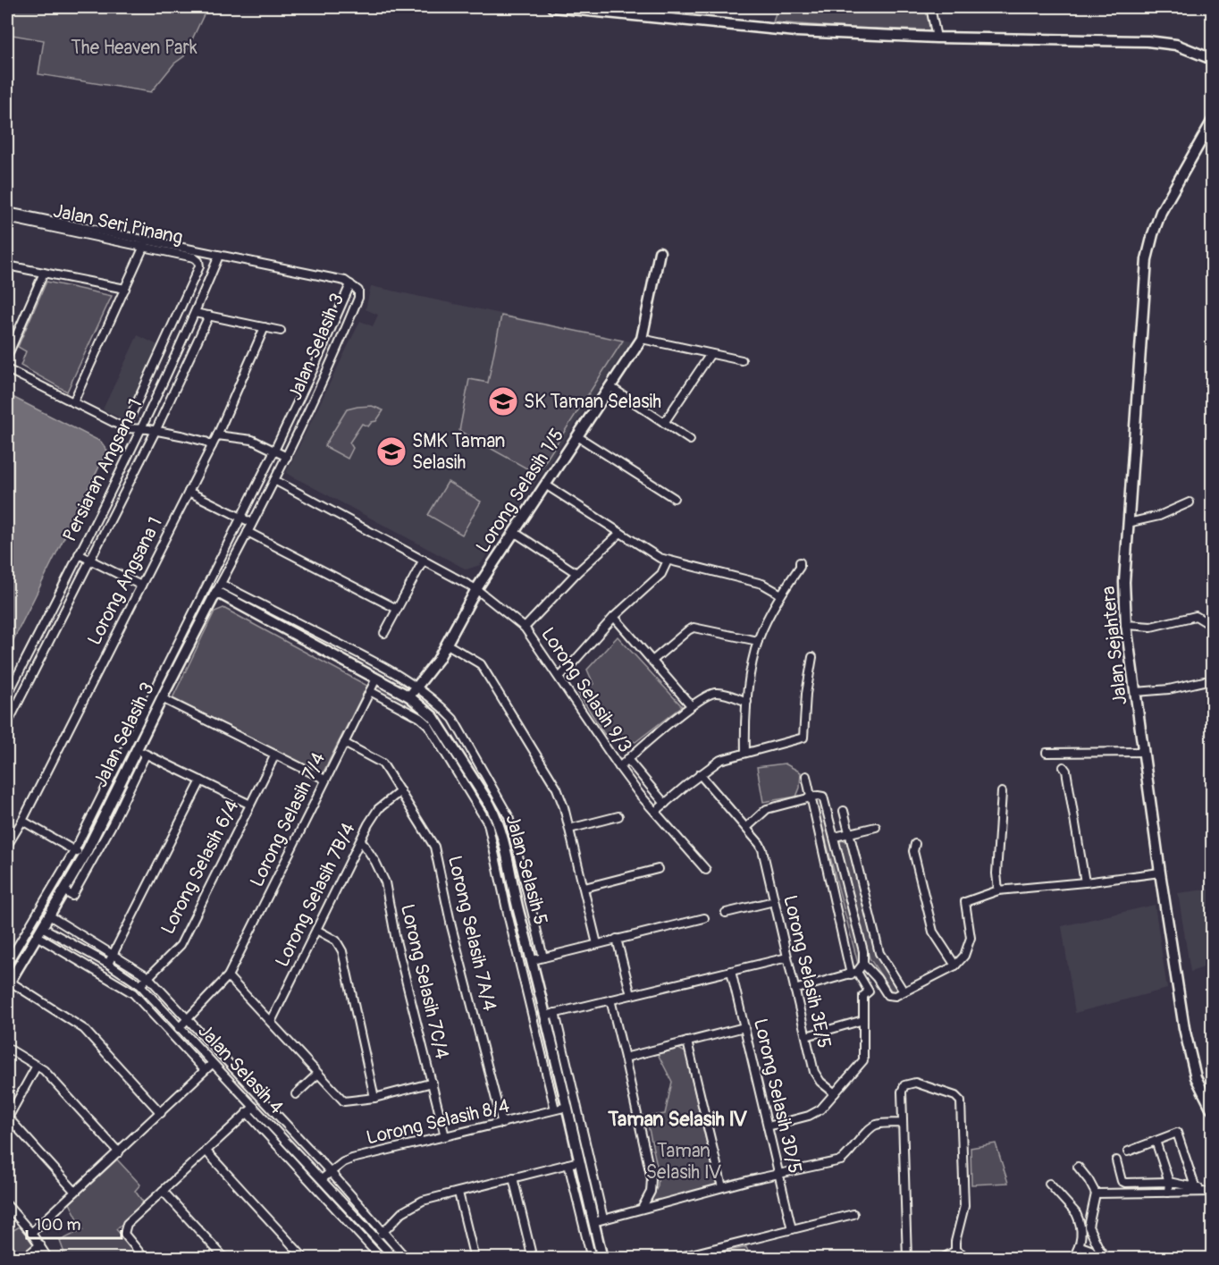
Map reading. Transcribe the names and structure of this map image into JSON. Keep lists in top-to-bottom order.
{
  "streets": {
    "street": [
      "Jalan Seri Pinang",
      "Jalan Selasih 3",
      "Persiaran Angsana 1",
      "Lorong Selasih 1/5",
      "Lorong Angsana 1",
      "Jalan Sejahtera",
      "Lorong Selasih 9/3",
      "Lorong Selasih 7/4",
      "Lorong Selasih 6/4",
      "Jalan Selasih 5",
      "Lorong Selasih 7B/4",
      "Lorong Selasih 7A/4",
      "Lorong Selasih 3E/5",
      "Lorong Selasih 7C/4",
      "Jalan Selasih 4",
      "Lorong Selasih 3D/5",
      "Lorong Selasih 8/4"
    ]
  },
  "crossings": [
    ["Jalan Seri Pinang", "Jalan Selasih 3"],
    ["Jalan Seri Pinang", "Persiaran Angsana 1"],
    ["Jalan Selasih 3", "Lorong Selasih 9/3"],
    ["Jalan Selasih 3", "Jalan Selasih 5"],
    ["Jalan Selasih 3", "Jalan Selasih 4"],
    ["Lorong Selasih 1/5", "Lorong Selasih 9/3"],
    ["Lorong Selasih 1/5", "Jalan Selasih 5"],
    ["Lorong Selasih 7/4", "Jalan Selasih 5"],
    ["Lorong Selasih 7/4", "Lorong Selasih 7A/4"],
    ["Lorong Selasih 7/4", "Jalan Selasih 4"],
    ["Lorong Selasih 6/4", "Jalan Selasih 4"],
    ["Jalan Selasih 5", "Lorong Selasih 8/4"],
    ["Lorong Selasih 7B/4", "Lorong Selasih 7A/4"],
    ["Lorong Selasih 7B/4", "Lorong Selasih 7C/4"],
    ["Lorong Selasih 7A/4", "Lorong Selasih 8/4"],
    ["Lorong Selasih 7C/4", "Lorong Selasih 8/4"],
    ["Jalan Selasih 4", "Lorong Selasih 8/4"]
  ],
  "districts": ["Taman Selasih Ⅳ"],
  "parks": ["The Heaven Park", "Taman Selasih Ⅳ"],
  "places": {
    "school or university": ["SK Taman Selasih", "SMK Taman Selasih"]
  },
  "scale_bar": "100 m"
}
